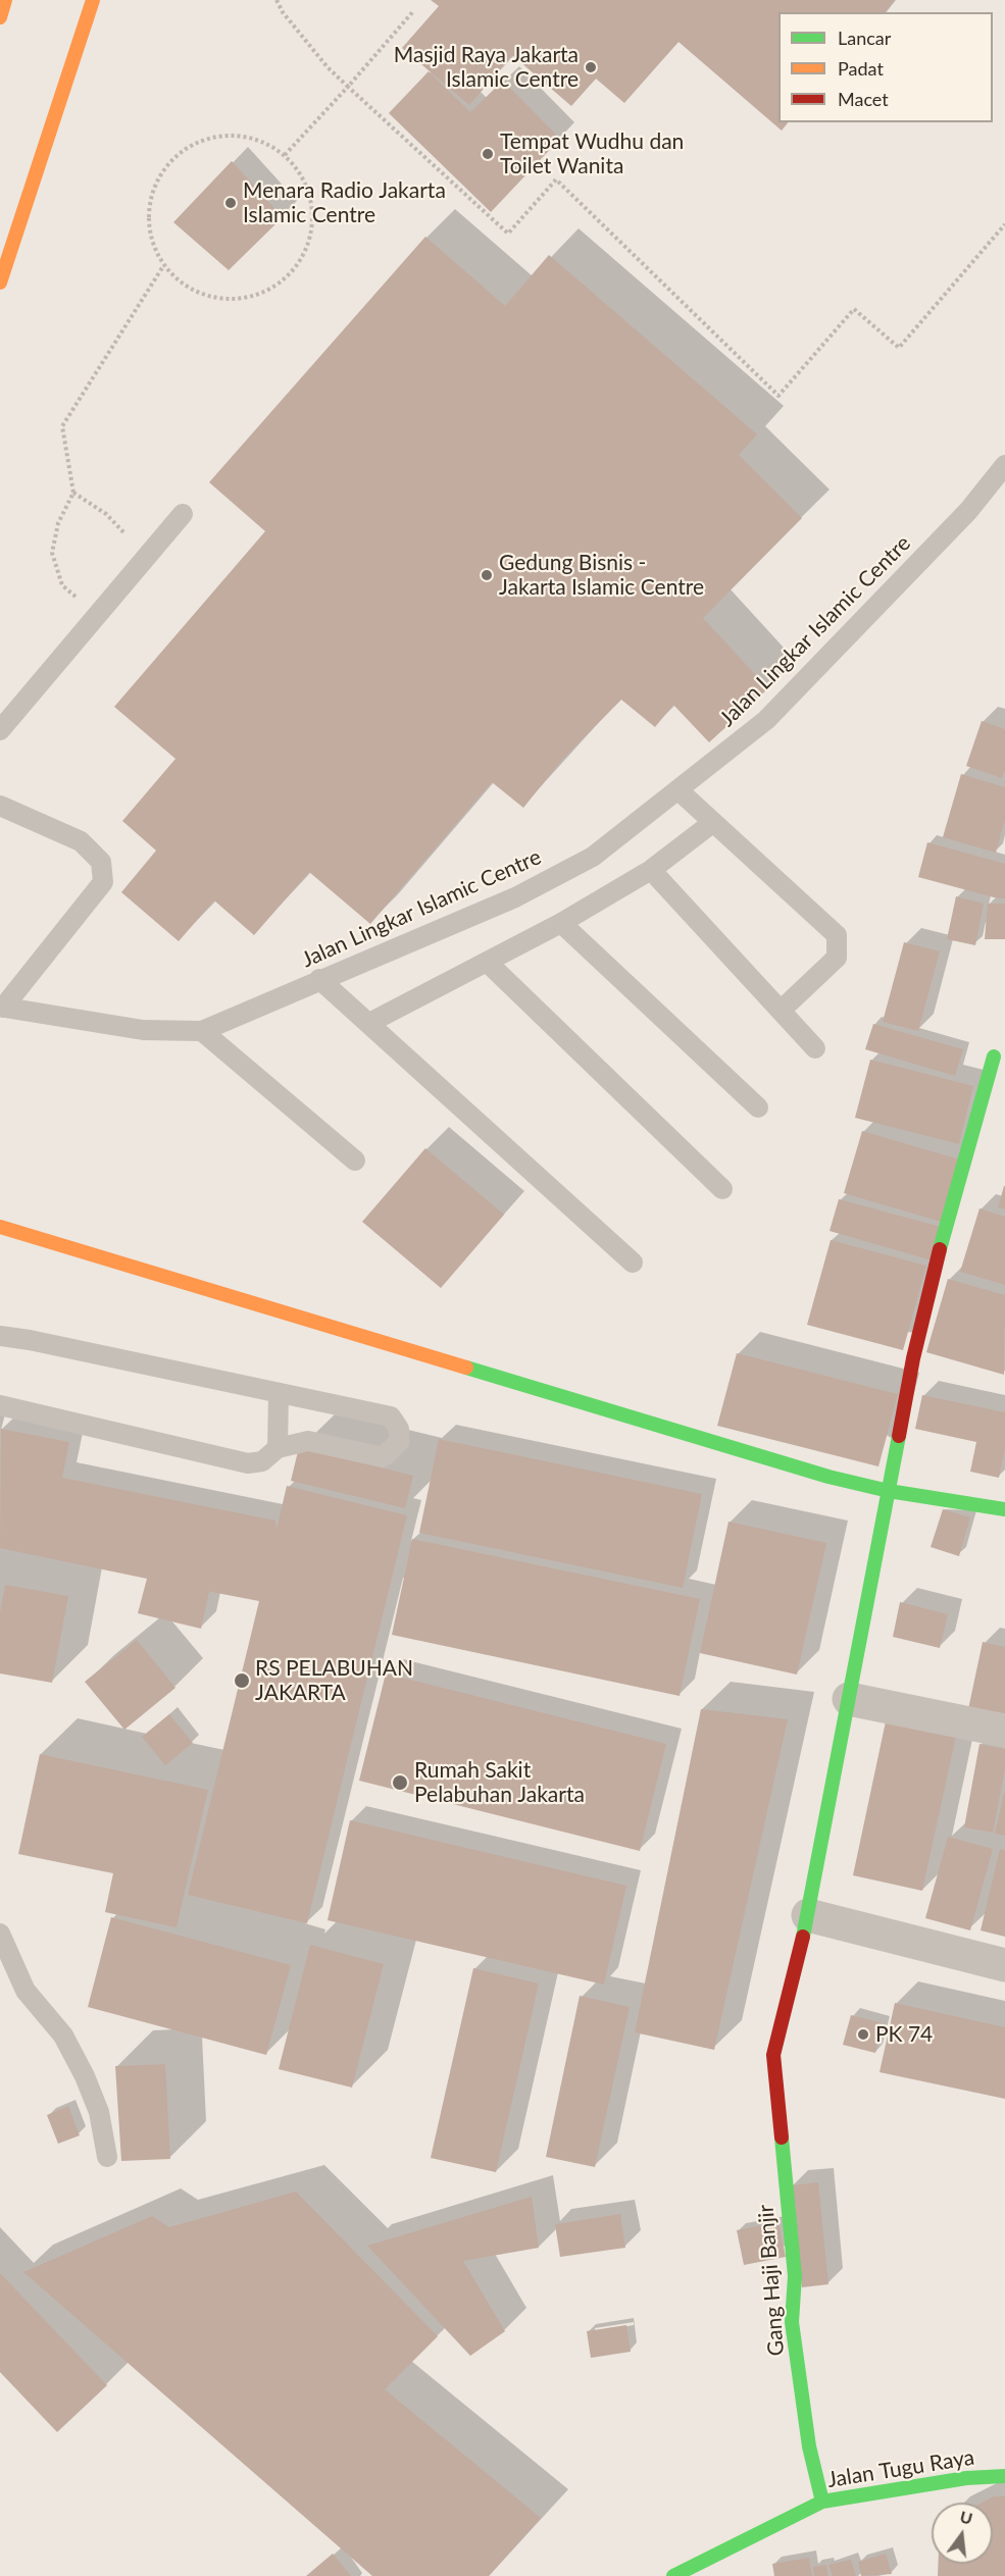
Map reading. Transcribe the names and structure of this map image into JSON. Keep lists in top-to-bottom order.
{
  "streets": {
    "street": ["Gang Haji Banjir", "Jalan Tugu Raya"],
    "lane": ["Jalan Lingkar Islamic Centre"]
  },
  "crossings": [
    ["Gang Haji Banjir", "Jalan Tugu Raya"]
  ],
  "places": [
    "Masjid Raya Jakarta Islamic Centre",
    "Tempat Wudhu dan Toilet Wanita",
    "Menara Radio Jakarta Islamic Centre",
    "Gedung Bisnis - Jakarta Islamic Centre",
    "RS PELABUHAN JAKARTA",
    "Rumah Sakit Pelabuhan Jakarta",
    "PK 74"
  ],
  "legend": ["Lancar", "Padat", "Macet"],
  "north": "top"
}
